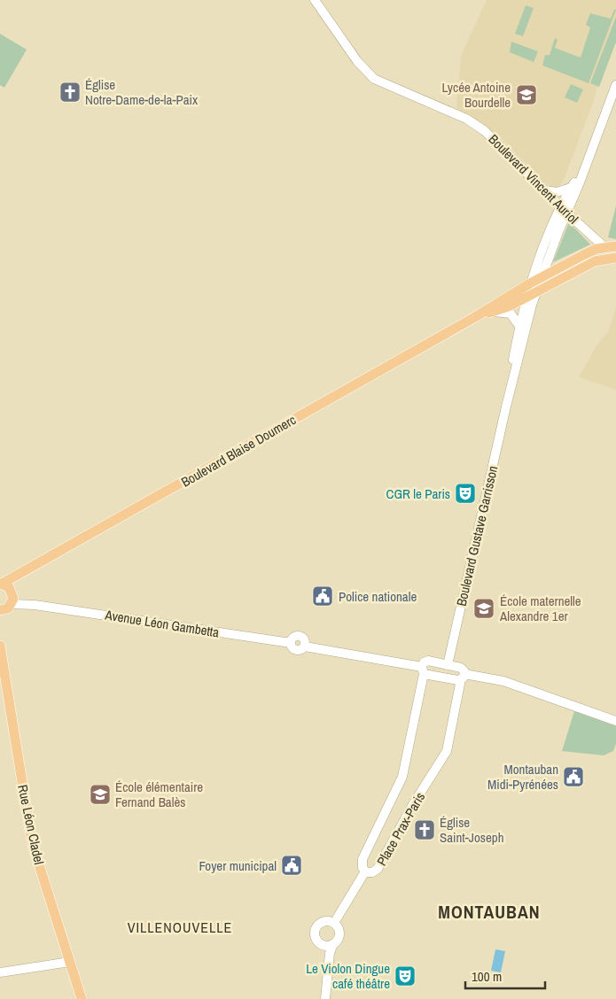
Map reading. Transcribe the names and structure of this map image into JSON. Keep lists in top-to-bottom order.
{
  "streets": {
    "main road": [
      "Boulevard Vincent Auriol",
      "Boulevard Blaise Doumerc",
      "Boulevard Gustave Garrisson",
      "Avenue Léon Gambetta",
      "Rue Léon Cladel",
      "Place Prax-Paris"
    ]
  },
  "crossings": [
    ["Boulevard Vincent Auriol", "Boulevard Blaise Doumerc"],
    ["Boulevard Vincent Auriol", "Boulevard Gustave Garrisson"],
    ["Boulevard Blaise Doumerc", "Boulevard Gustave Garrisson"],
    ["Avenue Léon Gambetta", "Place Prax-Paris"]
  ],
  "districts": ["MONTAUBAN", "VILLENOUVELLE"],
  "places": {
    "church": ["Église Notre-Dame-de-la-Paix", "Église Saint-Joseph"],
    "school or university": ["Lycée Antoine Bourdelle", "École maternelle Alexandre 1er", "École élémentaire Fernand Balès"],
    "theatre": ["CGR le Paris", "Le Violon Dingue café théâtre"],
    "public building": ["Police nationale", "Montauban Midi-Pyrénées", "Foyer municipal"]
  },
  "scale_bar": "100 m"
}
